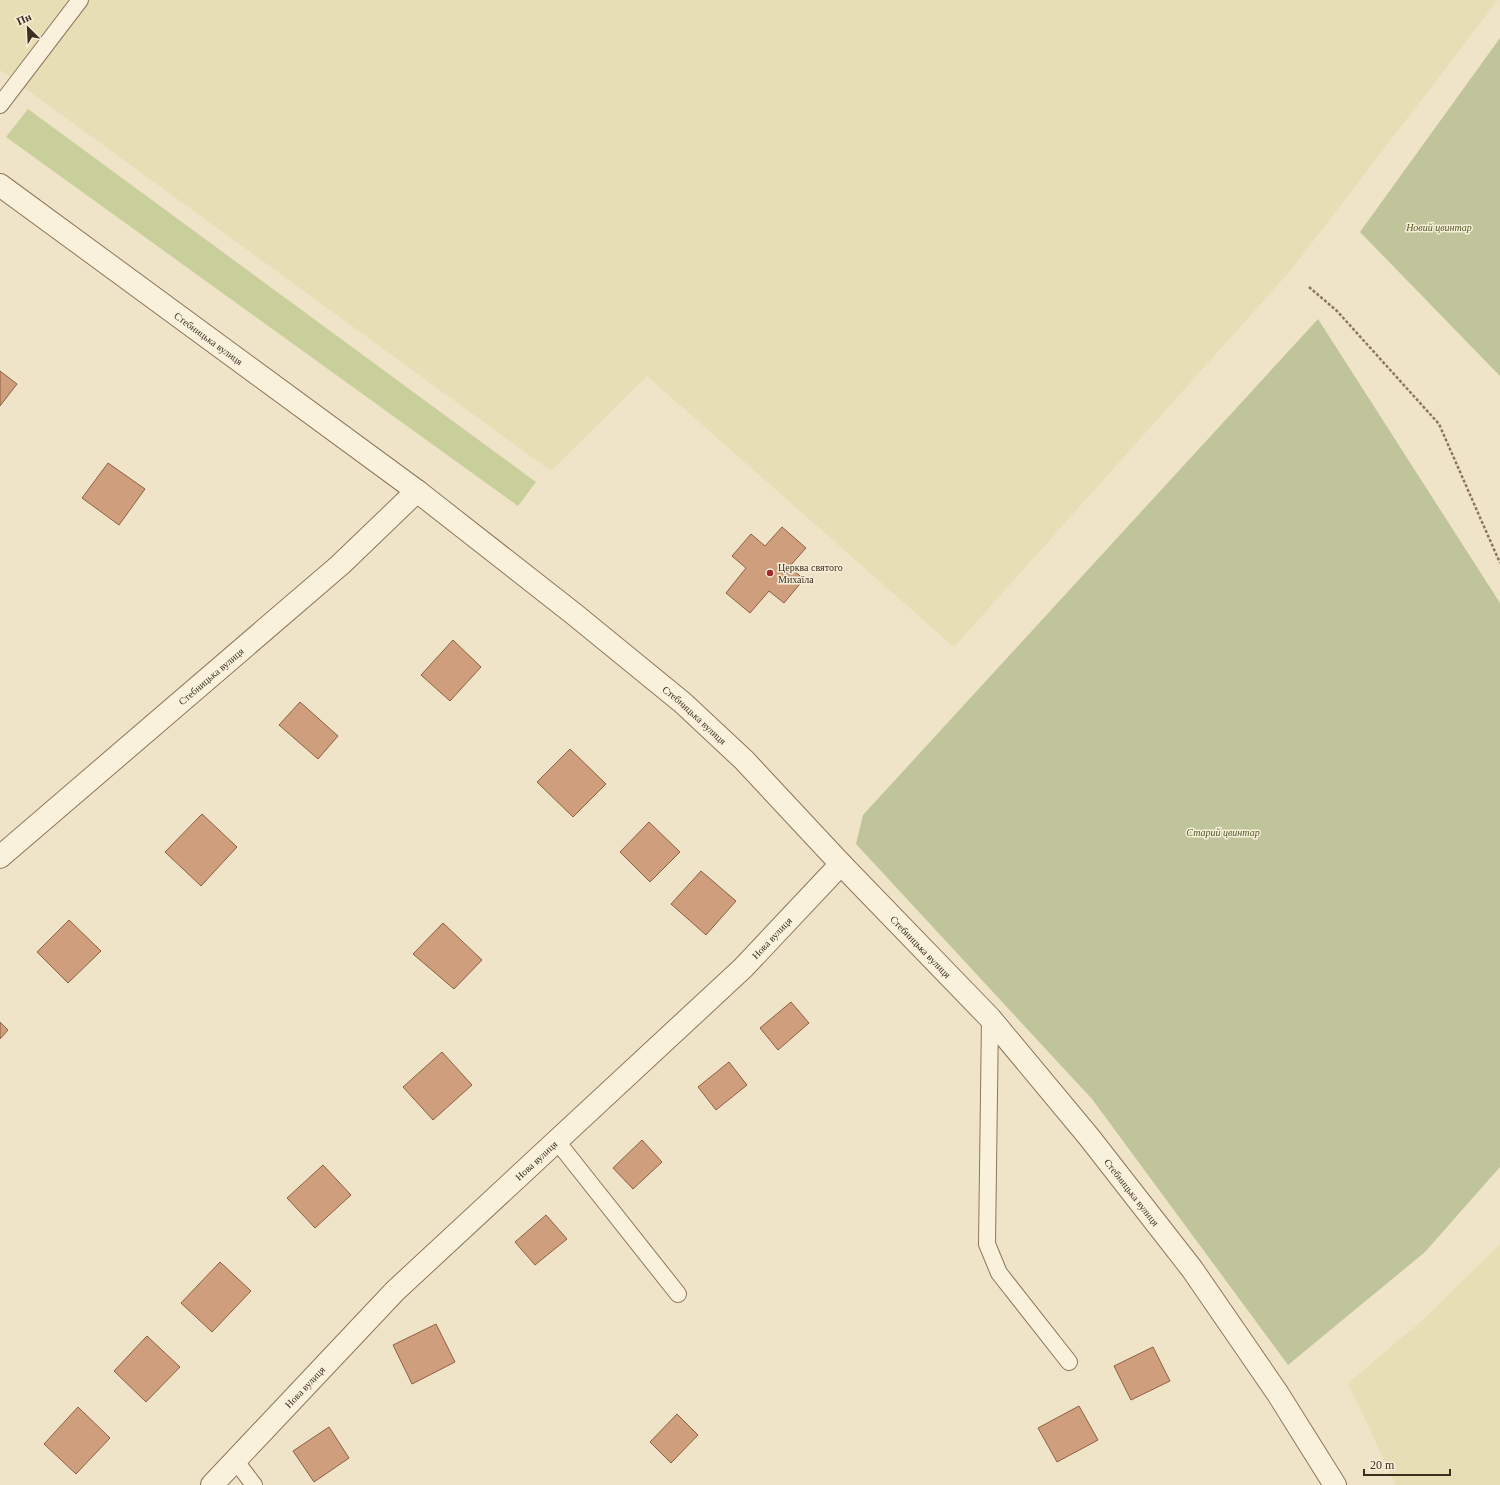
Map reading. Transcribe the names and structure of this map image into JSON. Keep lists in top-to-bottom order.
{
  "streets": {
    "street": ["Стебницька вулиця", "Нова вулиця"]
  },
  "crossings": [
    ["Стебницька вулиця", "Нова вулиця"]
  ],
  "parks": ["Новий цвинтар", "Старий цвинтар"],
  "places": ["Церква святого Михаїла"],
  "scale_bar": "20 m",
  "north": "top left"
}
